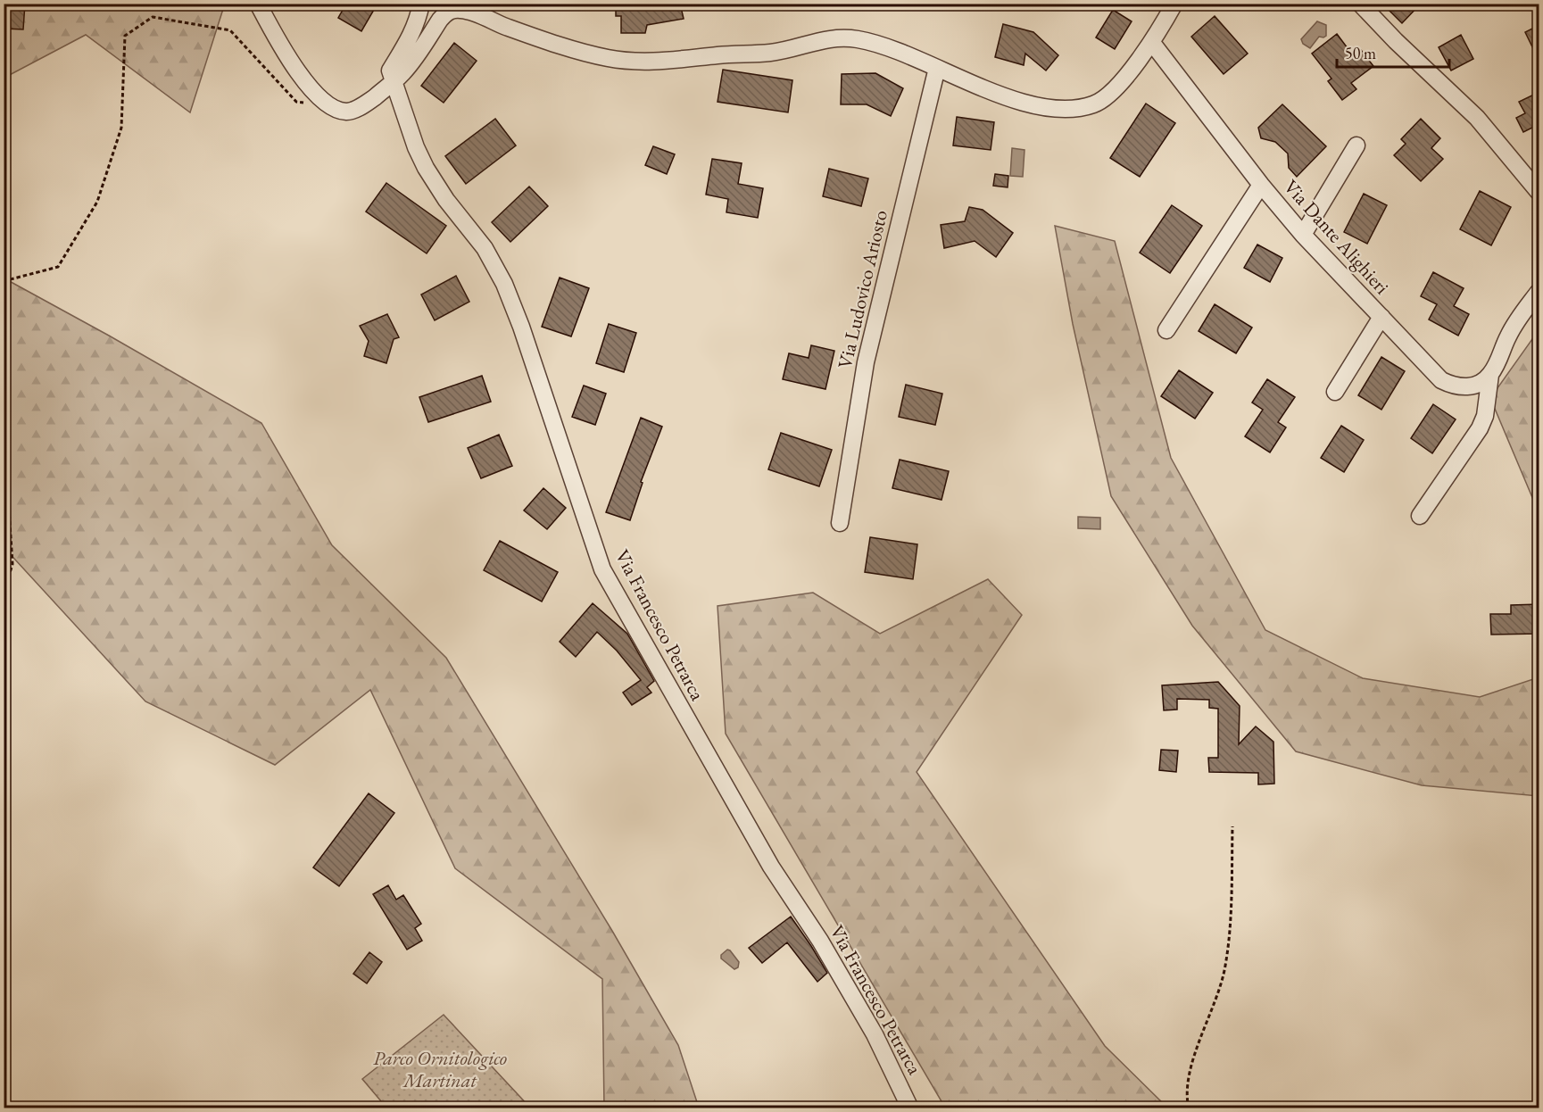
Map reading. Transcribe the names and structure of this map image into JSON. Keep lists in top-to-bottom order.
{
  "streets": {
    "street": ["Via Dante Alighieri", "Via Ludovico Ariosto", "Via Francesco Petrarca"]
  },
  "parks": ["Parco Ornitologico Martinat"],
  "scale_bar": "50 m"
}
